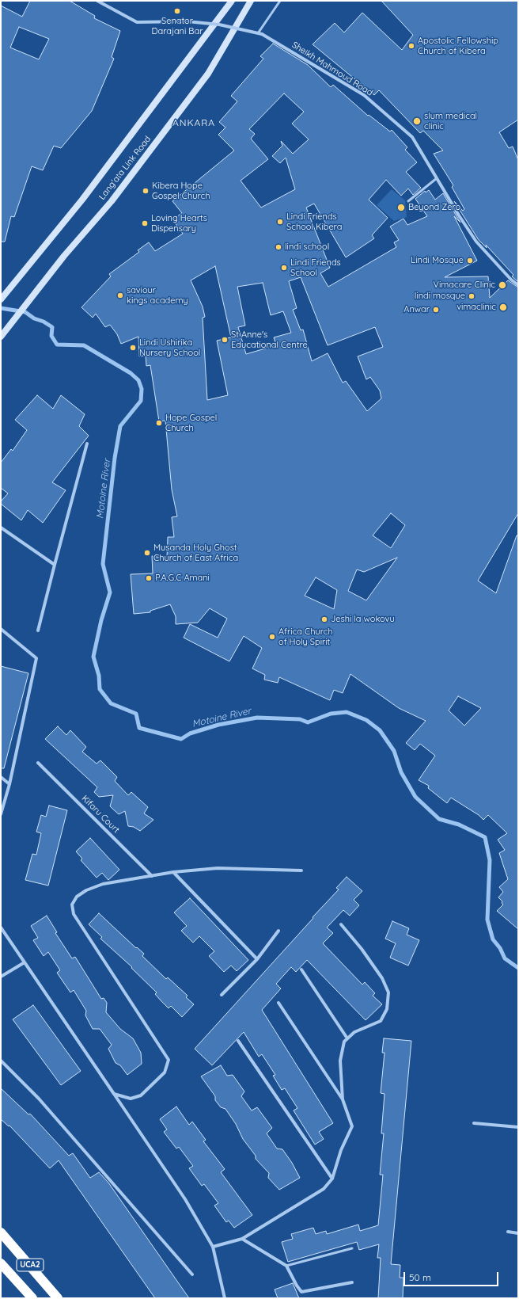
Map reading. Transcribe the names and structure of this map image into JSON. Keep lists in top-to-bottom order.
{
  "streets": {
    "highway": ["UCA2"],
    "main road": ["Lang'ata Link Road"],
    "street": ["Sheikh Mahmoud Road", "Kifaru Court"]
  },
  "districts": ["ANKARA"],
  "water": ["Motoine River"],
  "places": [
    "Senator Darajani Bar",
    "Apostolic Fellowship Church of Kibera",
    "slum medical clinic",
    "Kibera Hope Gospel Church",
    "Beyond Zero",
    "Lindi Friends School Kibera",
    "Loving Hearts Dispensary",
    "lindi school",
    "Lindi Mosque",
    "Lindi Friends School",
    "Vimacare Clinic",
    "saviour kings academy",
    "lindi mosque",
    "vimaclinic",
    "Anwar",
    "St Anne's Educational Centre",
    "Lindi Ushirika Nursery School",
    "Hope Gospel Church",
    "Musanda Holy Ghost Church of East Africa",
    "P.A.G.C Amani",
    "Jeshi la wokovu",
    "Africa Church of Holy Spirit"
  ],
  "scale_bar": "50 m"
}
